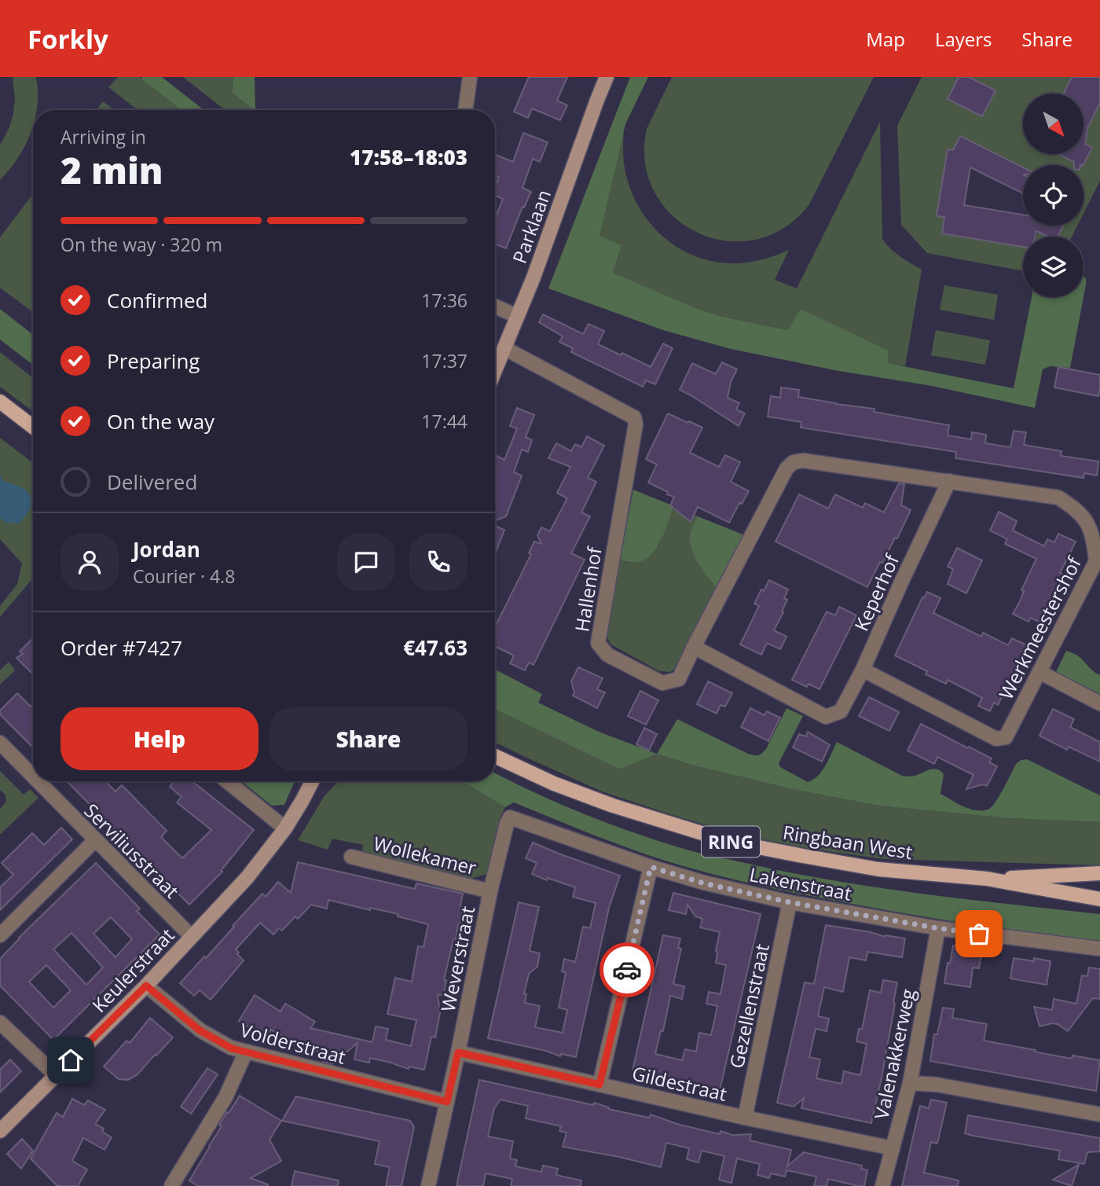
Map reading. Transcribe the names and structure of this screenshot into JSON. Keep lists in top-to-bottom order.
{
  "streets": {
    "main road": ["RING", "Ringbaan West"],
    "street": [
      "Parklaan",
      "Hallenhof",
      "Keperhof",
      "Werkmeestershof",
      "Serviliusstraat",
      "Wollekamer",
      "Lakenstraat",
      "Weverstraat",
      "Keulerstraat",
      "Gezellenstraat",
      "Volderstraat",
      "Valenakkerweg",
      "Gildestraat"
    ]
  },
  "crossings": [
    ["Parklaan", "Hallenhof"],
    ["Hallenhof", "Keperhof"],
    ["Hallenhof", "Werkmeestershof"],
    ["Keperhof", "Werkmeestershof"],
    ["Serviliusstraat", "Keulerstraat"],
    ["Wollekamer", "Weverstraat"],
    ["Lakenstraat", "Weverstraat"],
    ["Lakenstraat", "Gezellenstraat"],
    ["Lakenstraat", "Valenakkerweg"],
    ["Weverstraat", "Volderstraat"],
    ["Weverstraat", "Gildestraat"],
    ["Keulerstraat", "Volderstraat"],
    ["Gezellenstraat", "Gildestraat"],
    ["Valenakkerweg", "Gildestraat"]
  ],
  "north": "bottom right",
  "page": {
    "header": "Forkly",
    "nav": ["Map", "Layers", "Share"],
    "heading": ["2 min", "Arriving in", "17:58–18:03"],
    "panel": [
      "Jordan",
      "Courier · 4.8",
      "Order #7427",
      "€47.63"
    ],
    "bar": "On the way · 320 m",
    "list": [
      ["Confirmed", "17:36"],
      ["Preparing", "17:37"],
      ["On the way", "17:44"],
      "Delivered"
    ],
    "buttons": ["Help", "Share"]
  }
}
